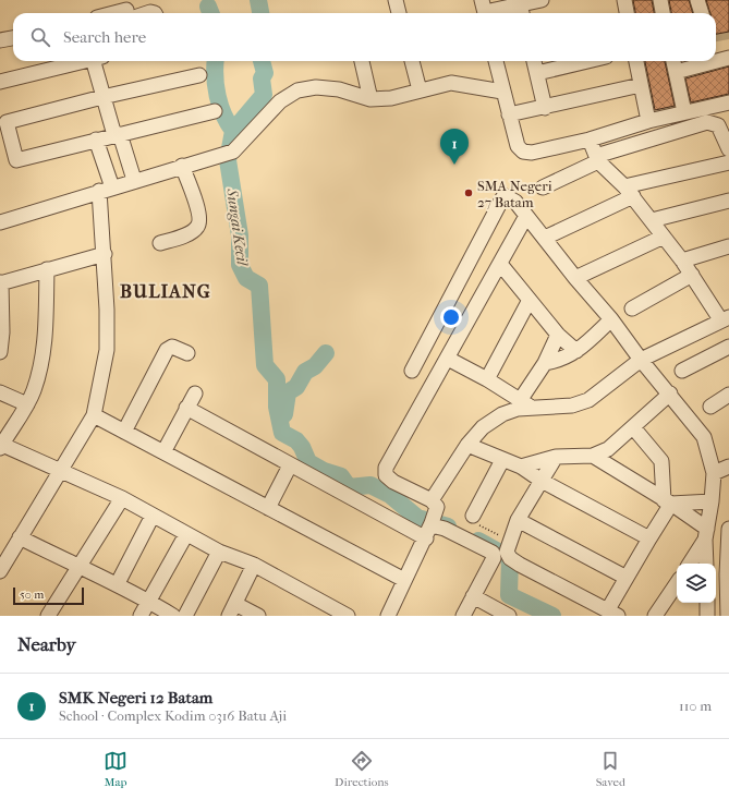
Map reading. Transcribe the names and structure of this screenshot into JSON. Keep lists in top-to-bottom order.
{
  "districts": ["BULIANG"],
  "water": ["Sungai Kecil"],
  "places": ["SMA Negeri 27 Batam"],
  "scale_bar": "50 m",
  "page": {
    "search": "Search here",
    "pins": "1",
    "scale": "50 m",
    "heading": "Nearby",
    "list": [
      {
        "mark": "1",
        "name": "SMK Negeri 12 Batam",
        "note": "School · Complex Kodim 0316 Batu Aji",
        "value": "110 m"
      }
    ],
    "nav": ["Map", "Directions", "Saved"]
  }
}
